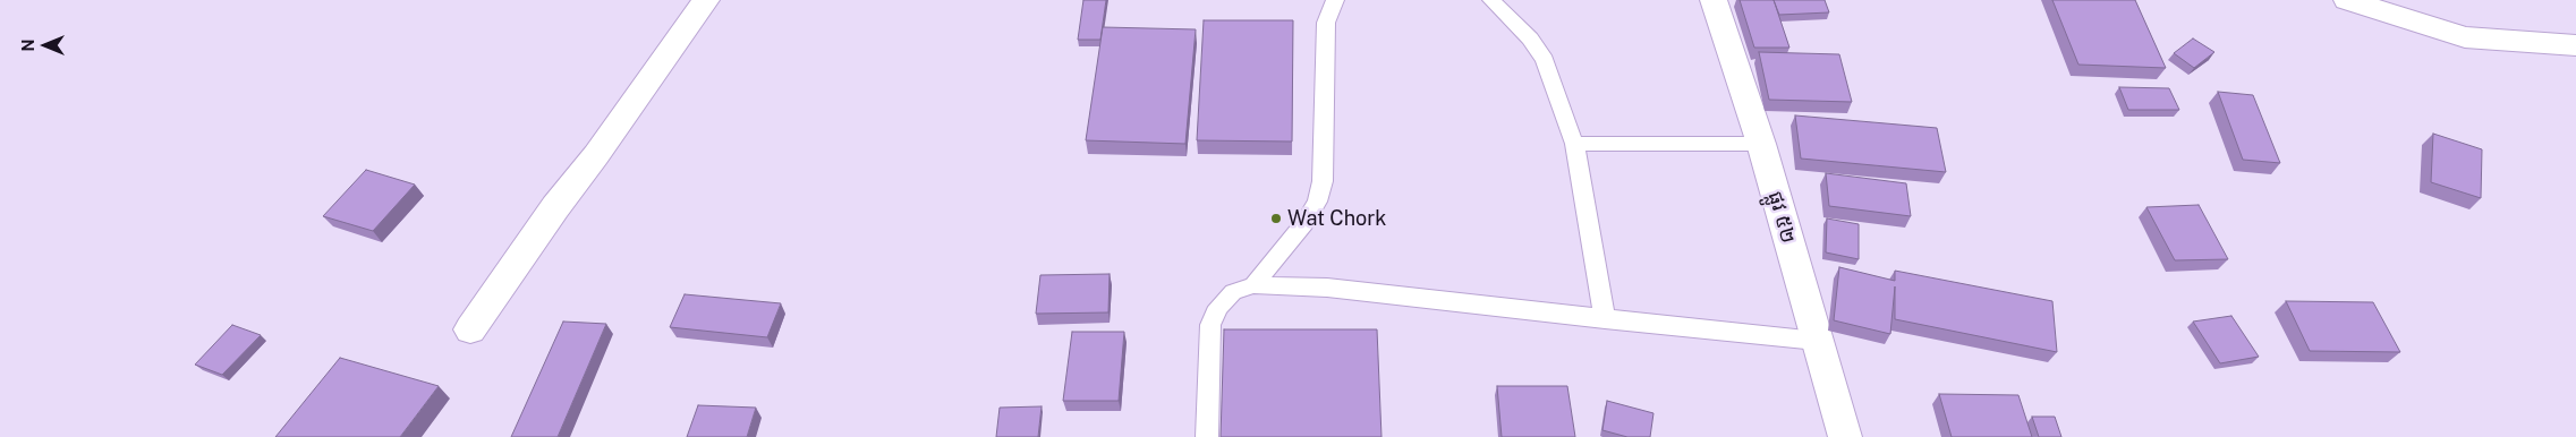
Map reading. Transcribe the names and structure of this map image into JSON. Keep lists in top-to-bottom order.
{
  "streets": {
    "street": ["ផ្លូវ ៥២"]
  },
  "places": ["Wat Chork"],
  "north": "left"
}
